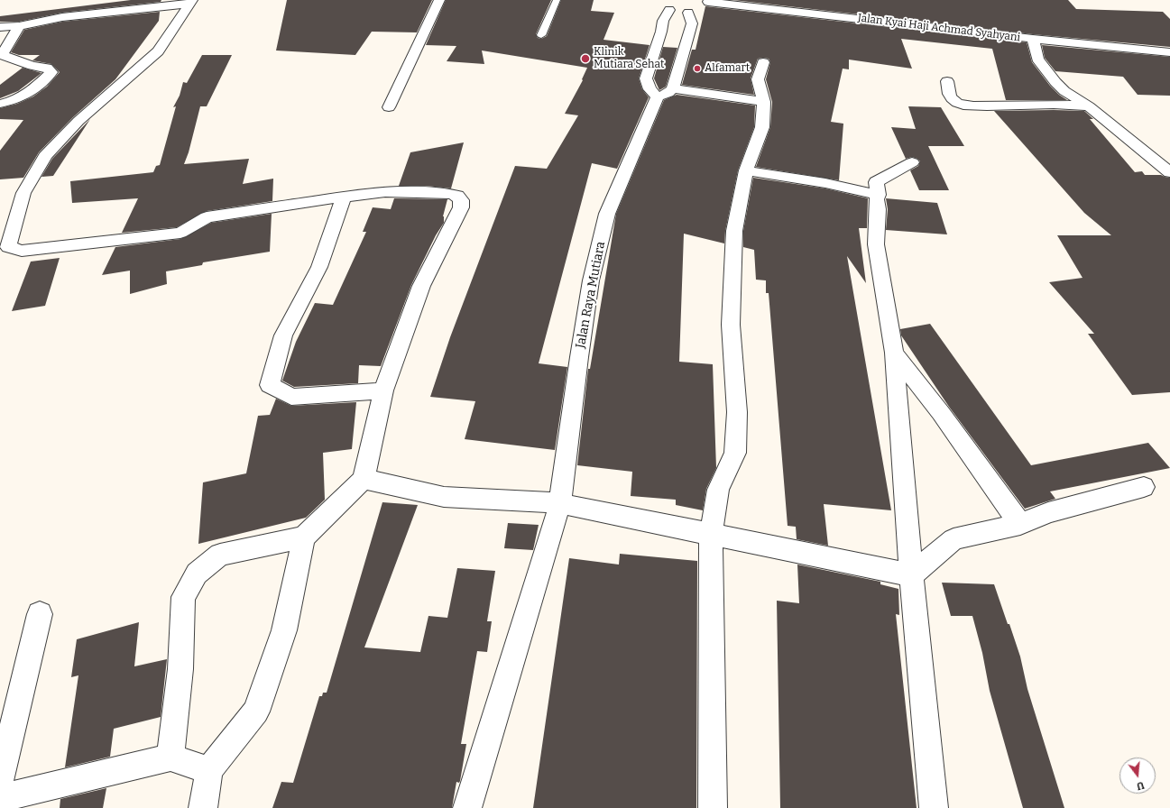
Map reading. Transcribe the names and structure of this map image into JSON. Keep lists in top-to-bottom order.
{
  "streets": {
    "street": ["Jalan Kyai Haji Achmad Syahyani", "Jalan Raya Mutiara"]
  },
  "places": ["Klinik Mutiara Sehat", "Alfamart"],
  "north": "bottom"
}
